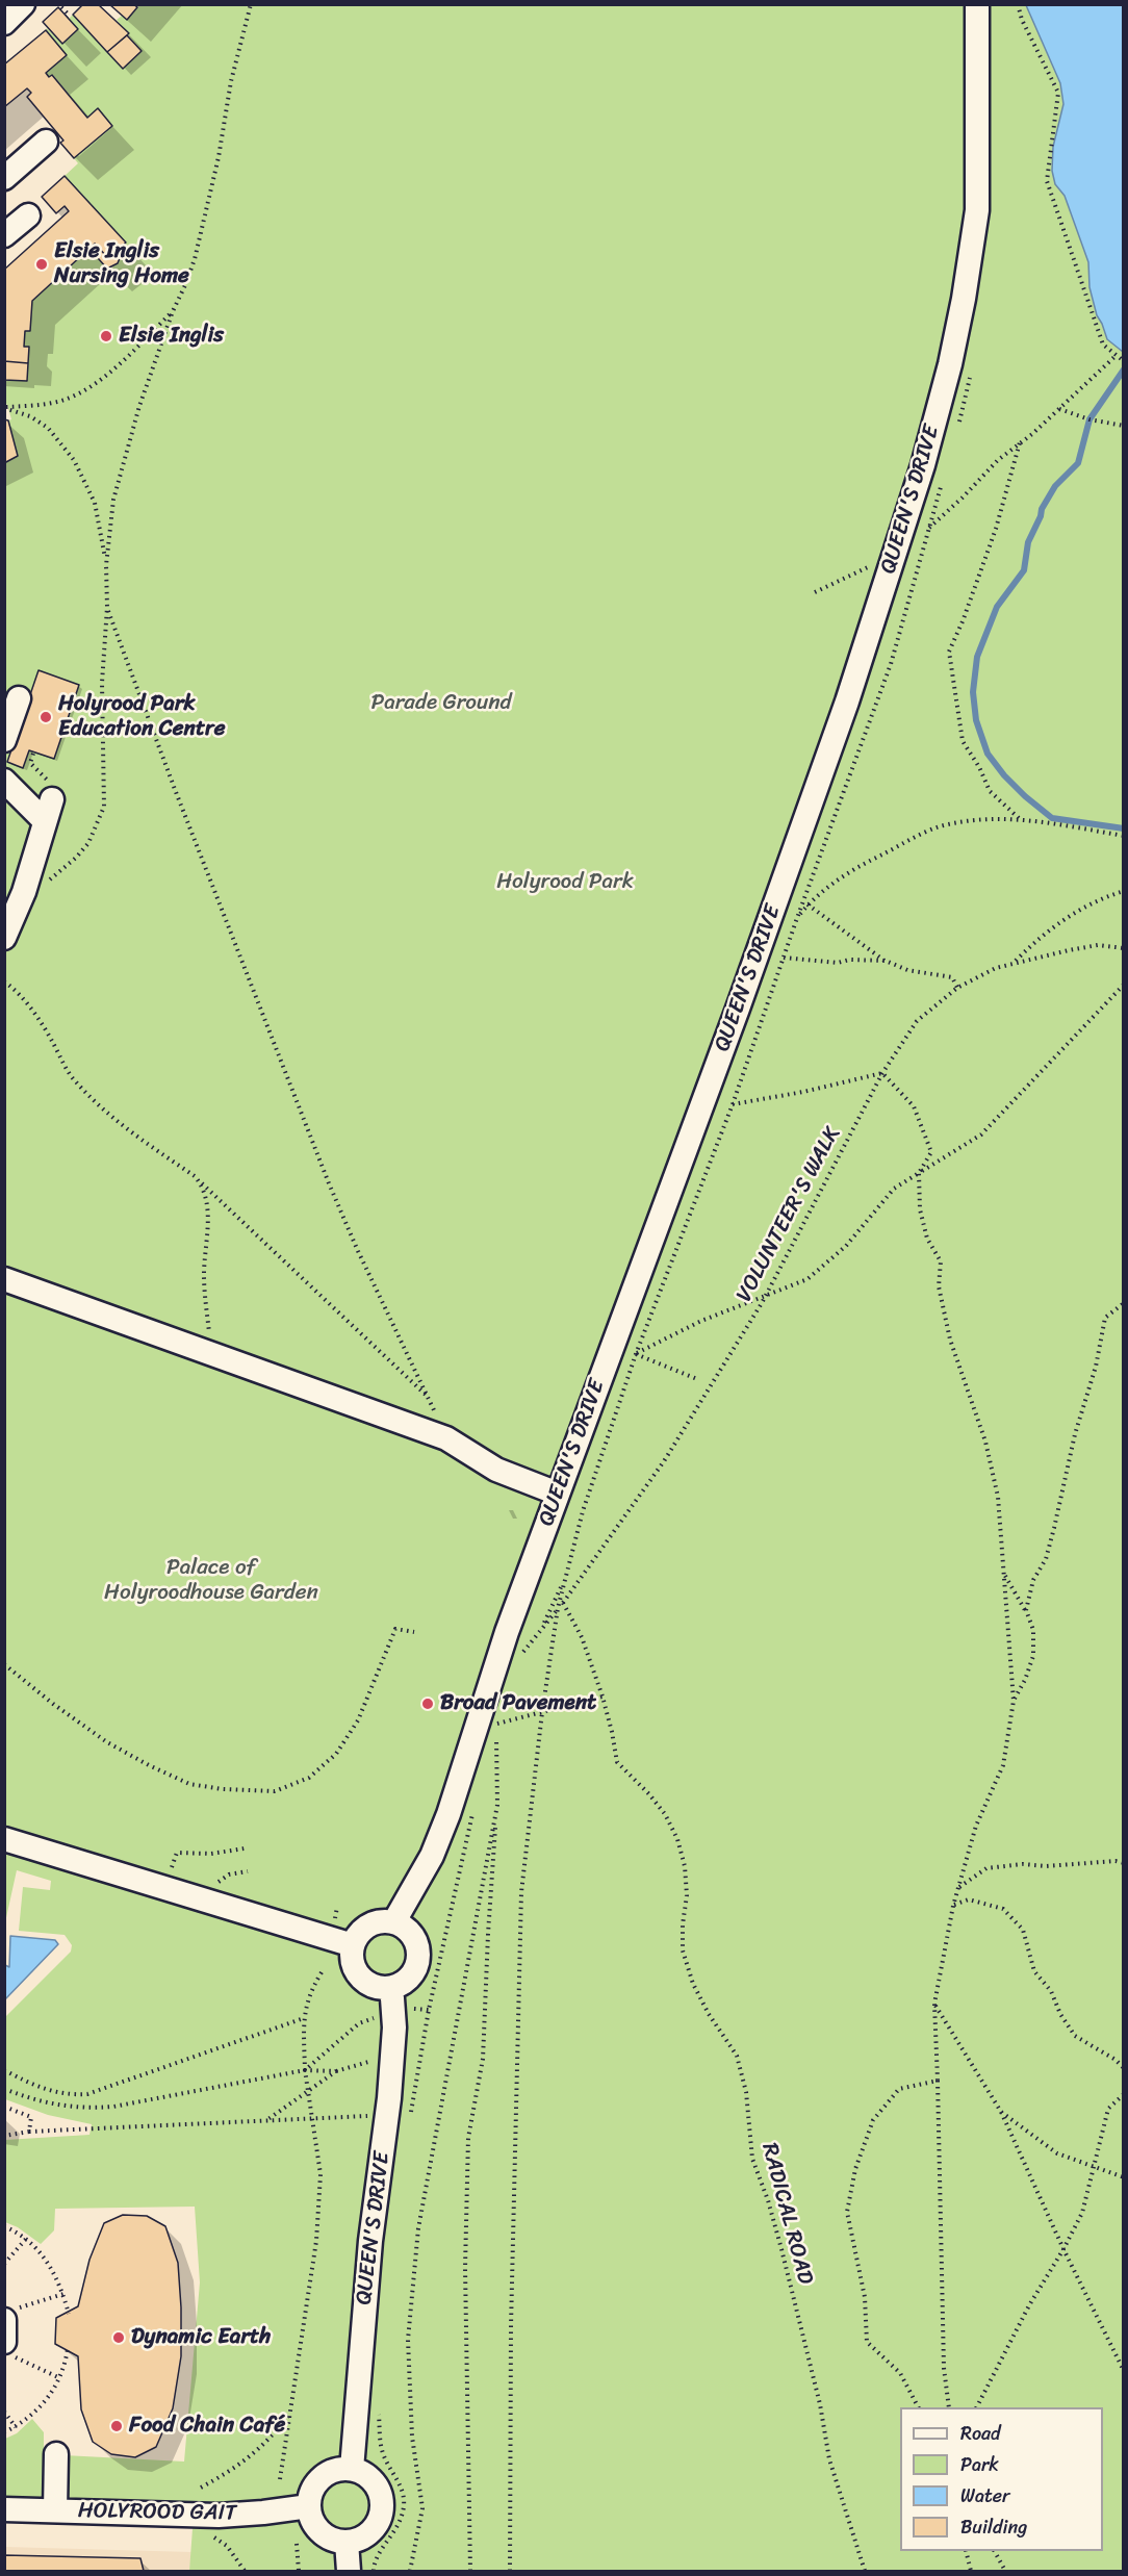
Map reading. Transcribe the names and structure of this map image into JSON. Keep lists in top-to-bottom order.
{
  "streets": {
    "street": ["QUEEN'S DRIVE", "HOLYROOD GAIT"],
    "path": ["VOLUNTEER'S WALK", "RADICAL ROAD"]
  },
  "crossings": [
    ["QUEEN'S DRIVE", "HOLYROOD GAIT"],
    ["VOLUNTEER'S WALK", "RADICAL ROAD"]
  ],
  "parks": ["Parade Ground", "Holyrood Park", "Palace of Holyroodhouse Garden"],
  "places": [
    "Elsie Inglis Nursing Home",
    "Elsie Inglis",
    "Holyrood Park Education Centre",
    "Broad Pavement",
    "Dynamic Earth",
    "Food Chain Café"
  ],
  "legend": [
    "Road",
    "Park",
    "Water",
    "Building"
  ]
}
